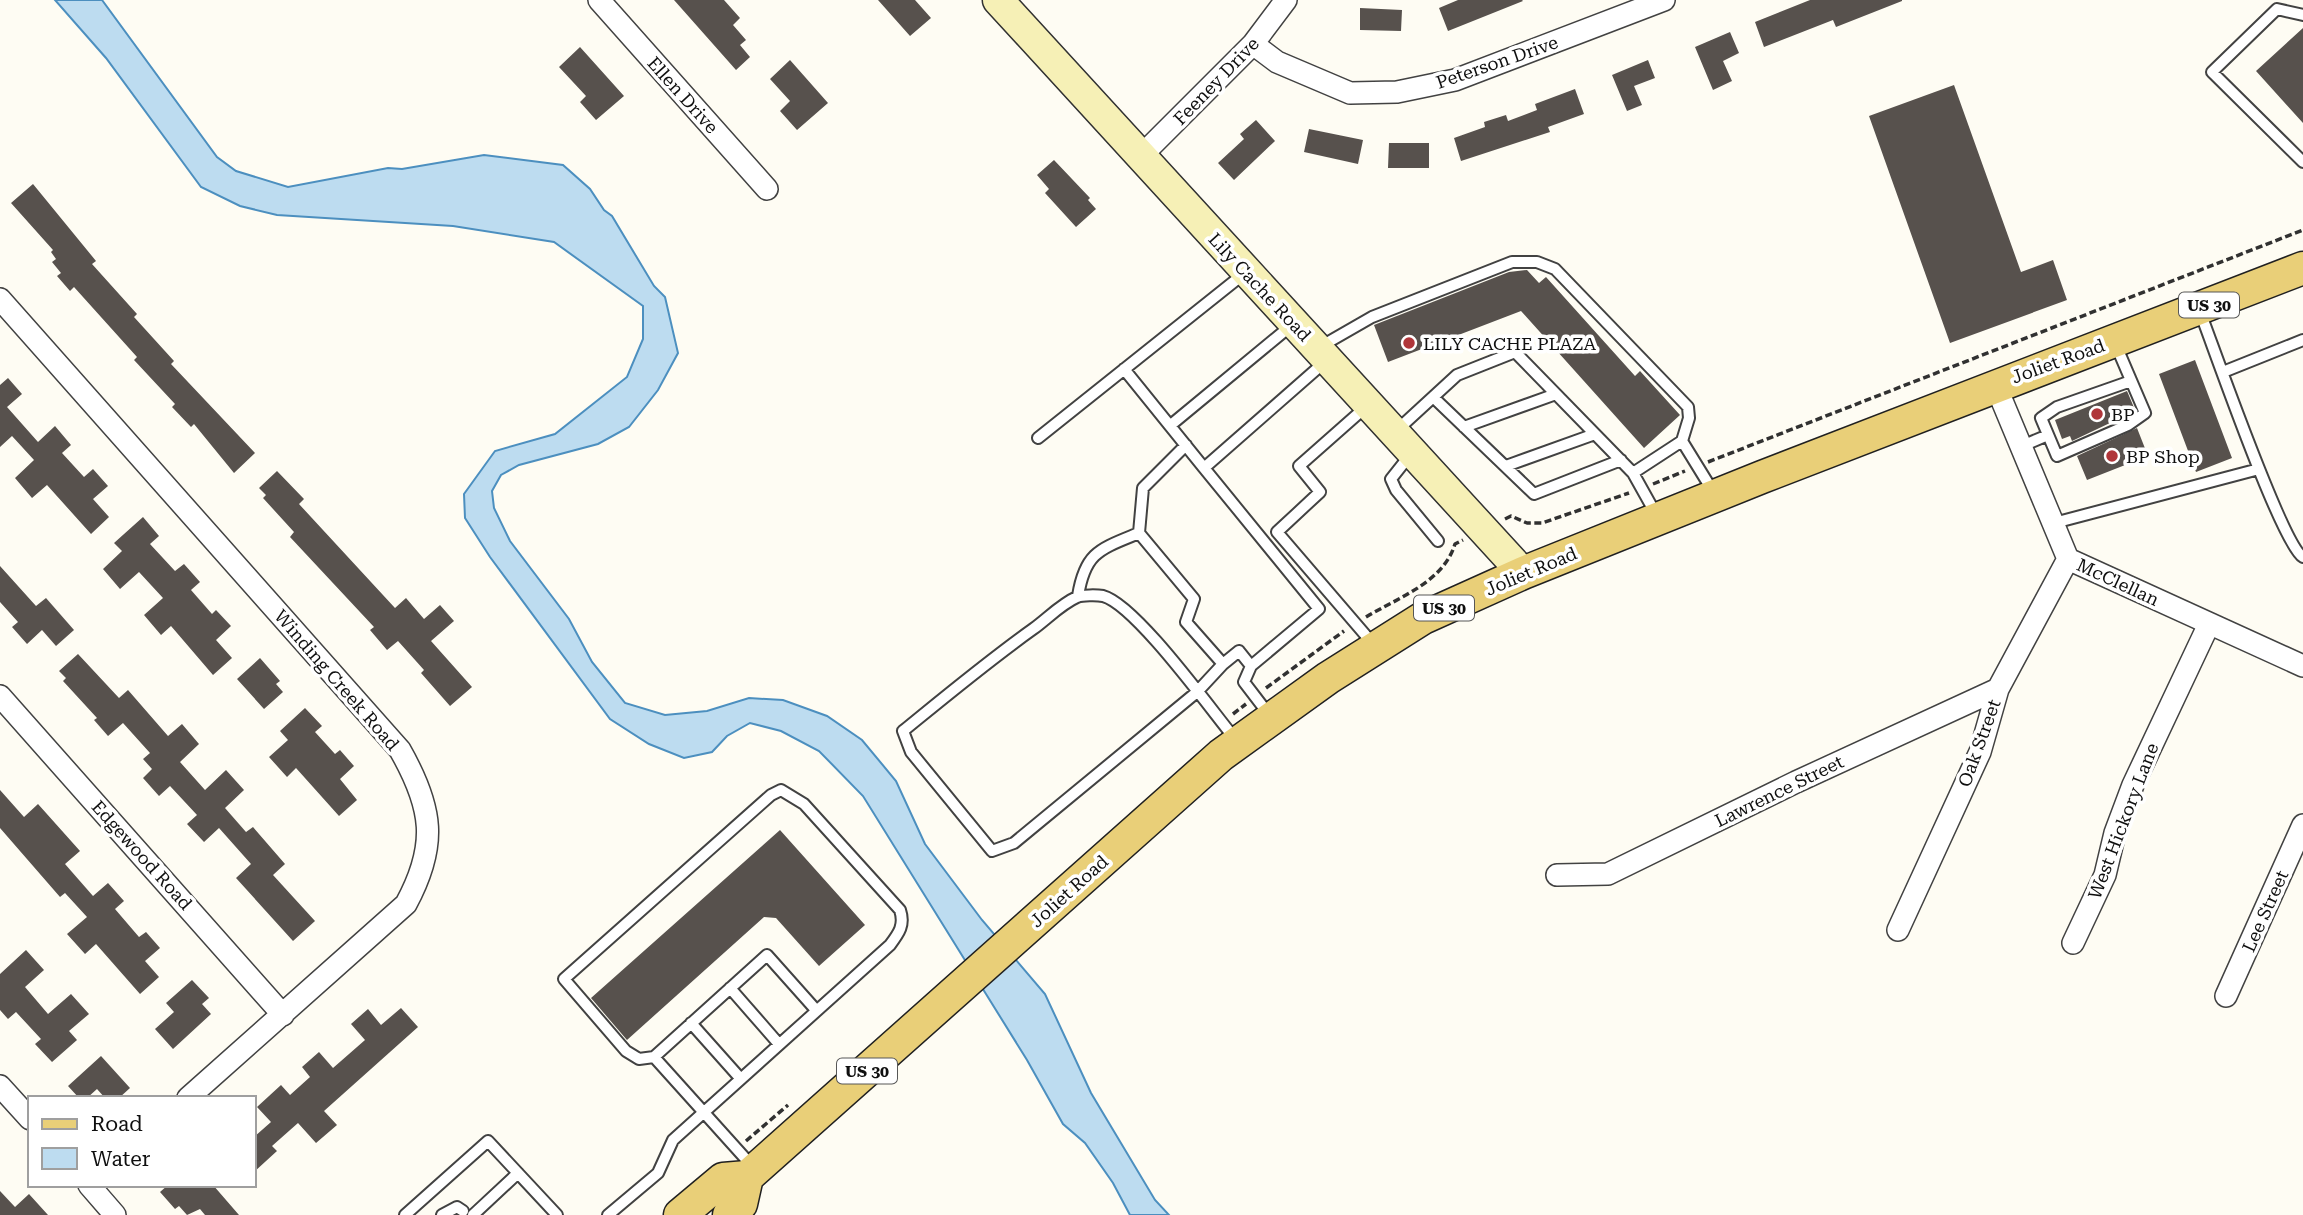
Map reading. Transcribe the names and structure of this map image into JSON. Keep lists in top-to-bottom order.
{
  "streets": {
    "main road": ["US 30", "Joliet Road"],
    "street": [
      "Peterson Drive",
      "Feeney Drive",
      "Ellen Drive",
      "Lily Cache Road",
      "McClellan",
      "Winding Creek Road",
      "Oak Street",
      "Lawrence Street",
      "West Hickory Lane",
      "Edgewood Road",
      "Lee Street"
    ]
  },
  "crossings": [
    ["Peterson Drive", "Feeney Drive"],
    ["Feeney Drive", "Lily Cache Road"],
    ["Lily Cache Road", "Joliet Road"],
    ["Joliet Road", "McClellan"],
    ["McClellan", "Oak Street"],
    ["McClellan", "West Hickory Lane"],
    ["Winding Creek Road", "Edgewood Road"],
    ["Oak Street", "Lawrence Street"]
  ],
  "places": ["LILY CACHE PLAZA", "BP", "BP Shop"],
  "legend": ["Road", "Water"]
}
